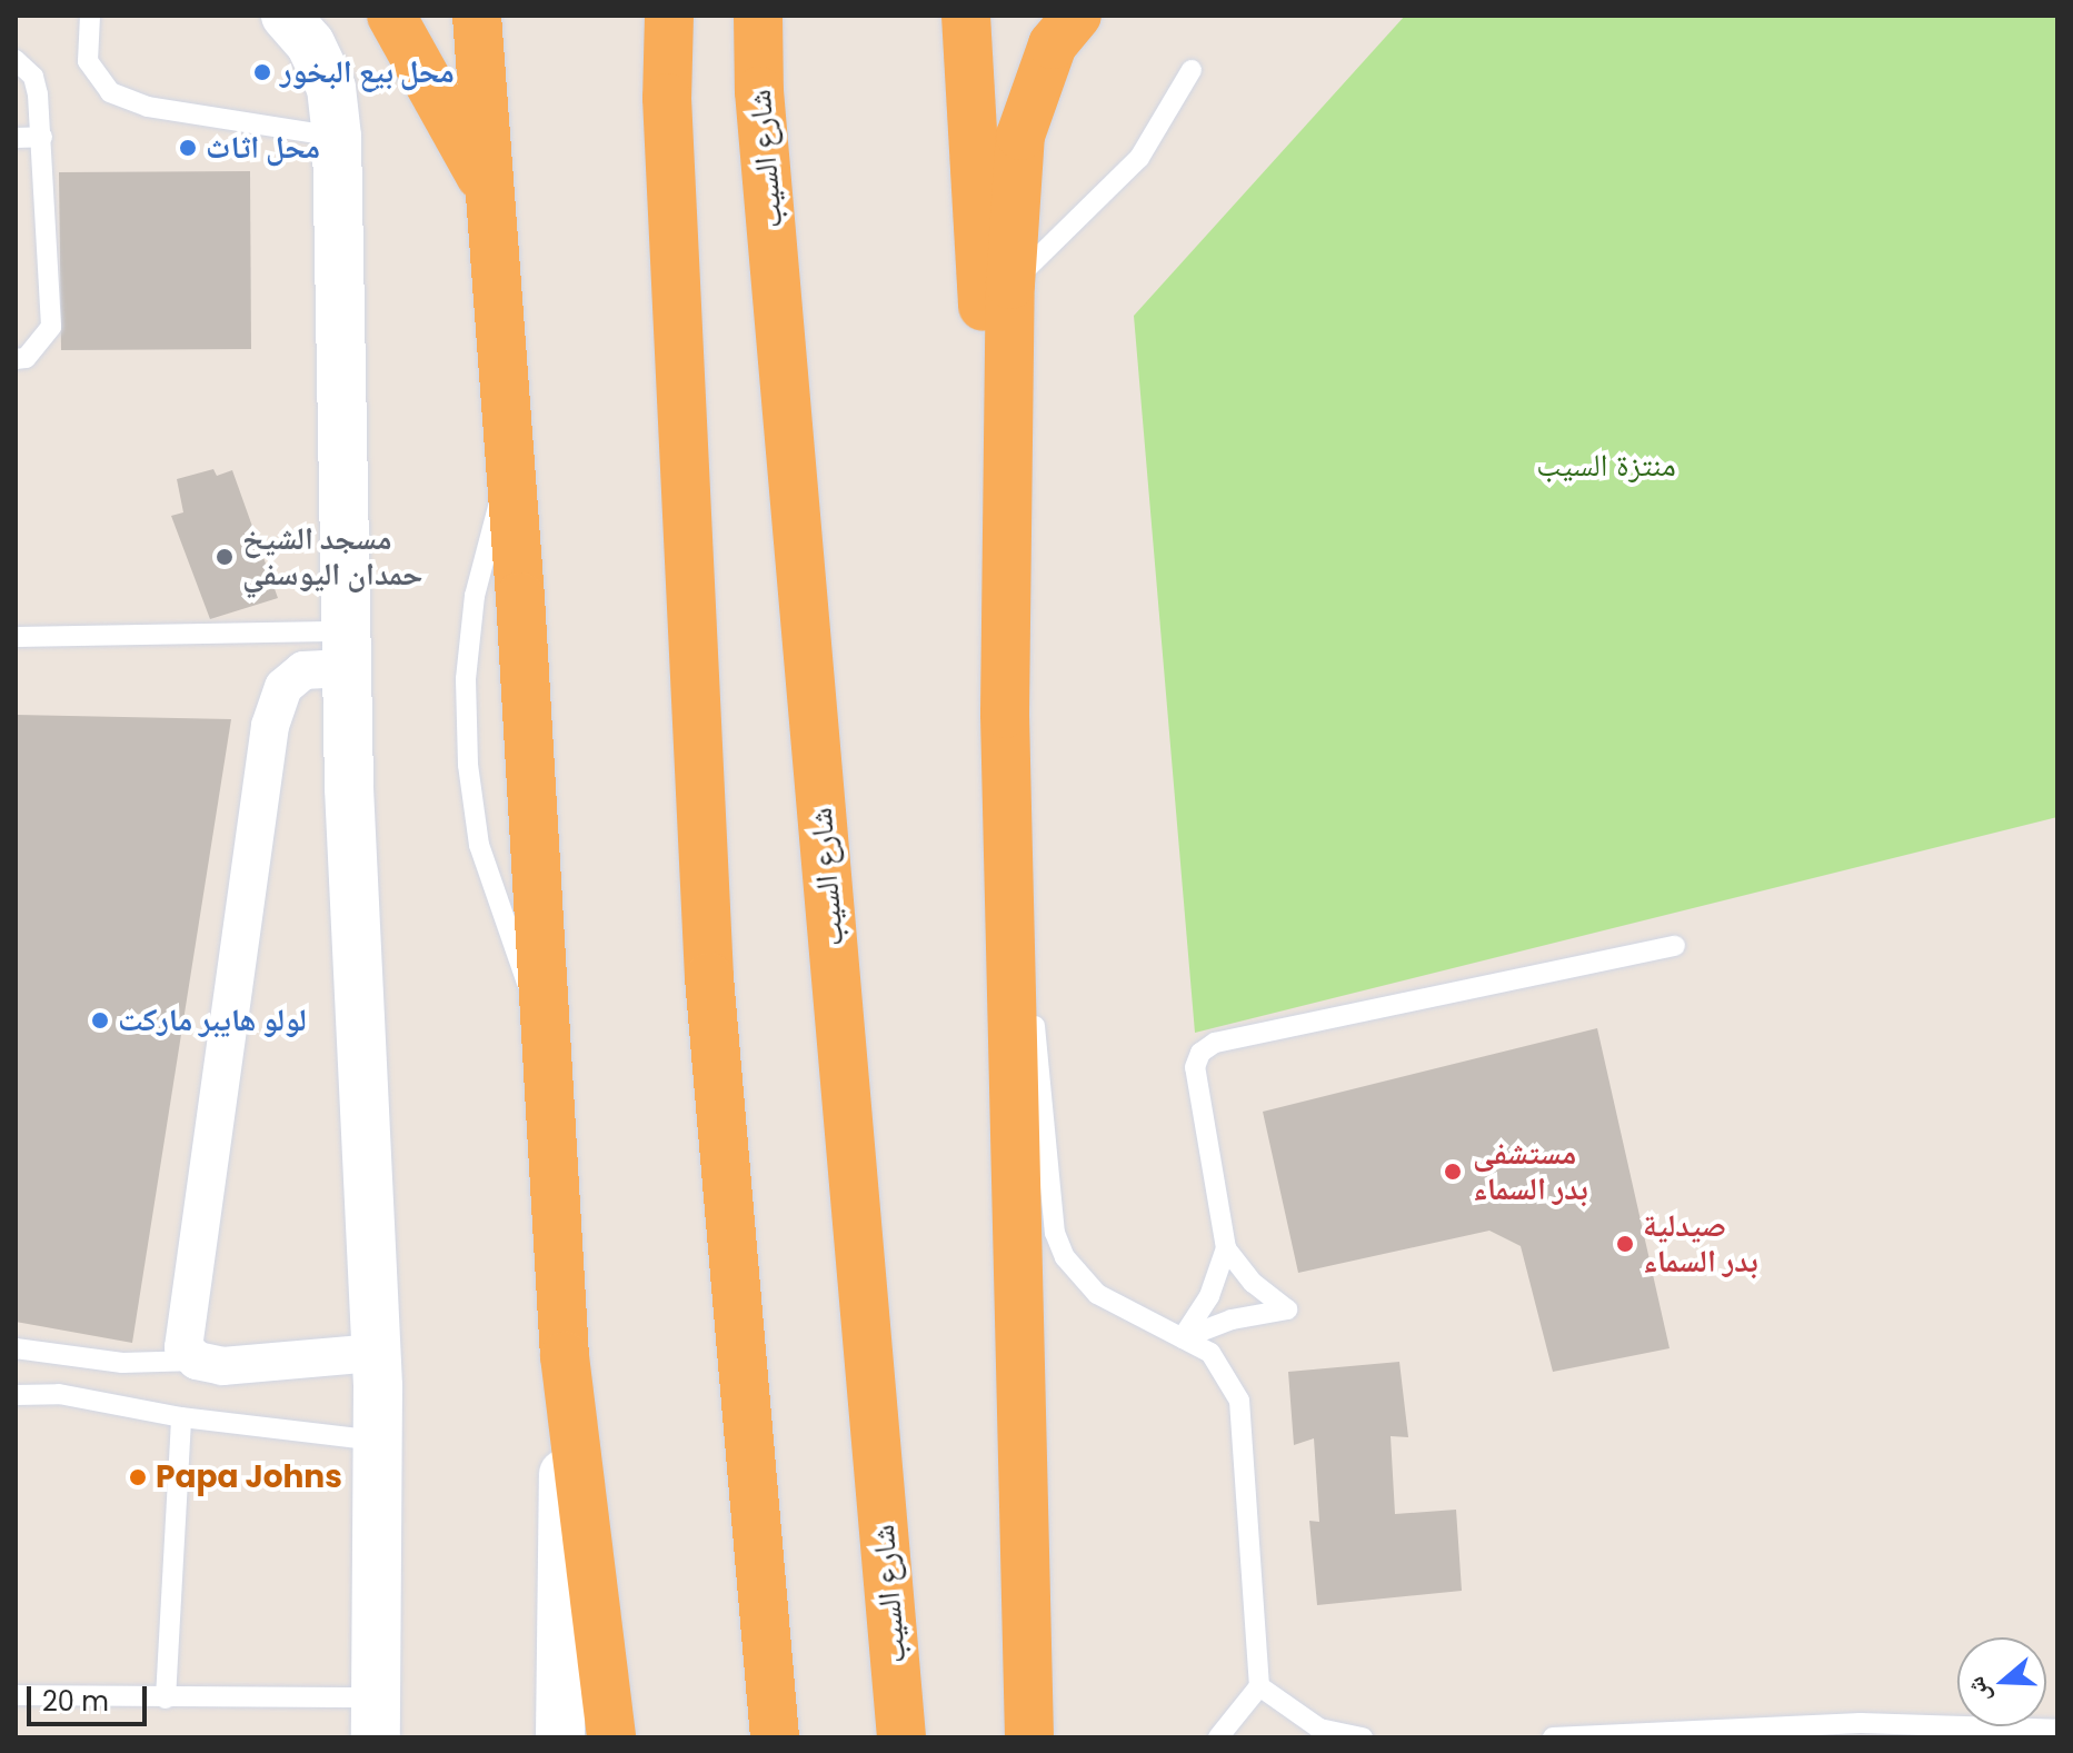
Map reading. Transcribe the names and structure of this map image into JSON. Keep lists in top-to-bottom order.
{
  "streets": {
    "highway": ["شارع السيب"]
  },
  "parks": ["منتزة السيب"],
  "places": [
    "محل بيع البخور",
    "محل اثاث",
    "مسجد الشيخ حمدان اليوسفي",
    "لولو هايبر ماركت",
    "مستشفى بدر السماء",
    "صيدلية بدر السماء",
    "Papa Johns"
  ],
  "scale_bar": "20 m",
  "north": "left"
}
